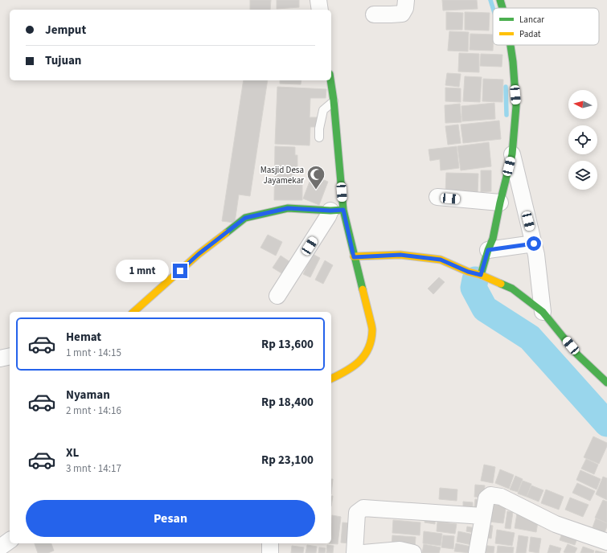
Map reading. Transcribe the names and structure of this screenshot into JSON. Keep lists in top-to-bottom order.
{
  "places": {
    "mosque": ["Masjid Desa Jayamekar"]
  },
  "legend": ["Lancar", "Padat"],
  "north": "left",
  "page": {
    "banner": ["Jemput", "Tujuan"],
    "bubble": "1 mnt",
    "list": [
      {
        "name": "Hemat",
        "note": "1 mnt · 14:15",
        "value": "Rp 13,600"
      },
      {
        "name": "Nyaman",
        "note": "2 mnt · 14:16",
        "value": "Rp 18,400"
      },
      {
        "name": "XL",
        "note": "3 mnt · 14:17",
        "value": "Rp 23,100"
      }
    ],
    "buttons": "Pesan"
  }
}
